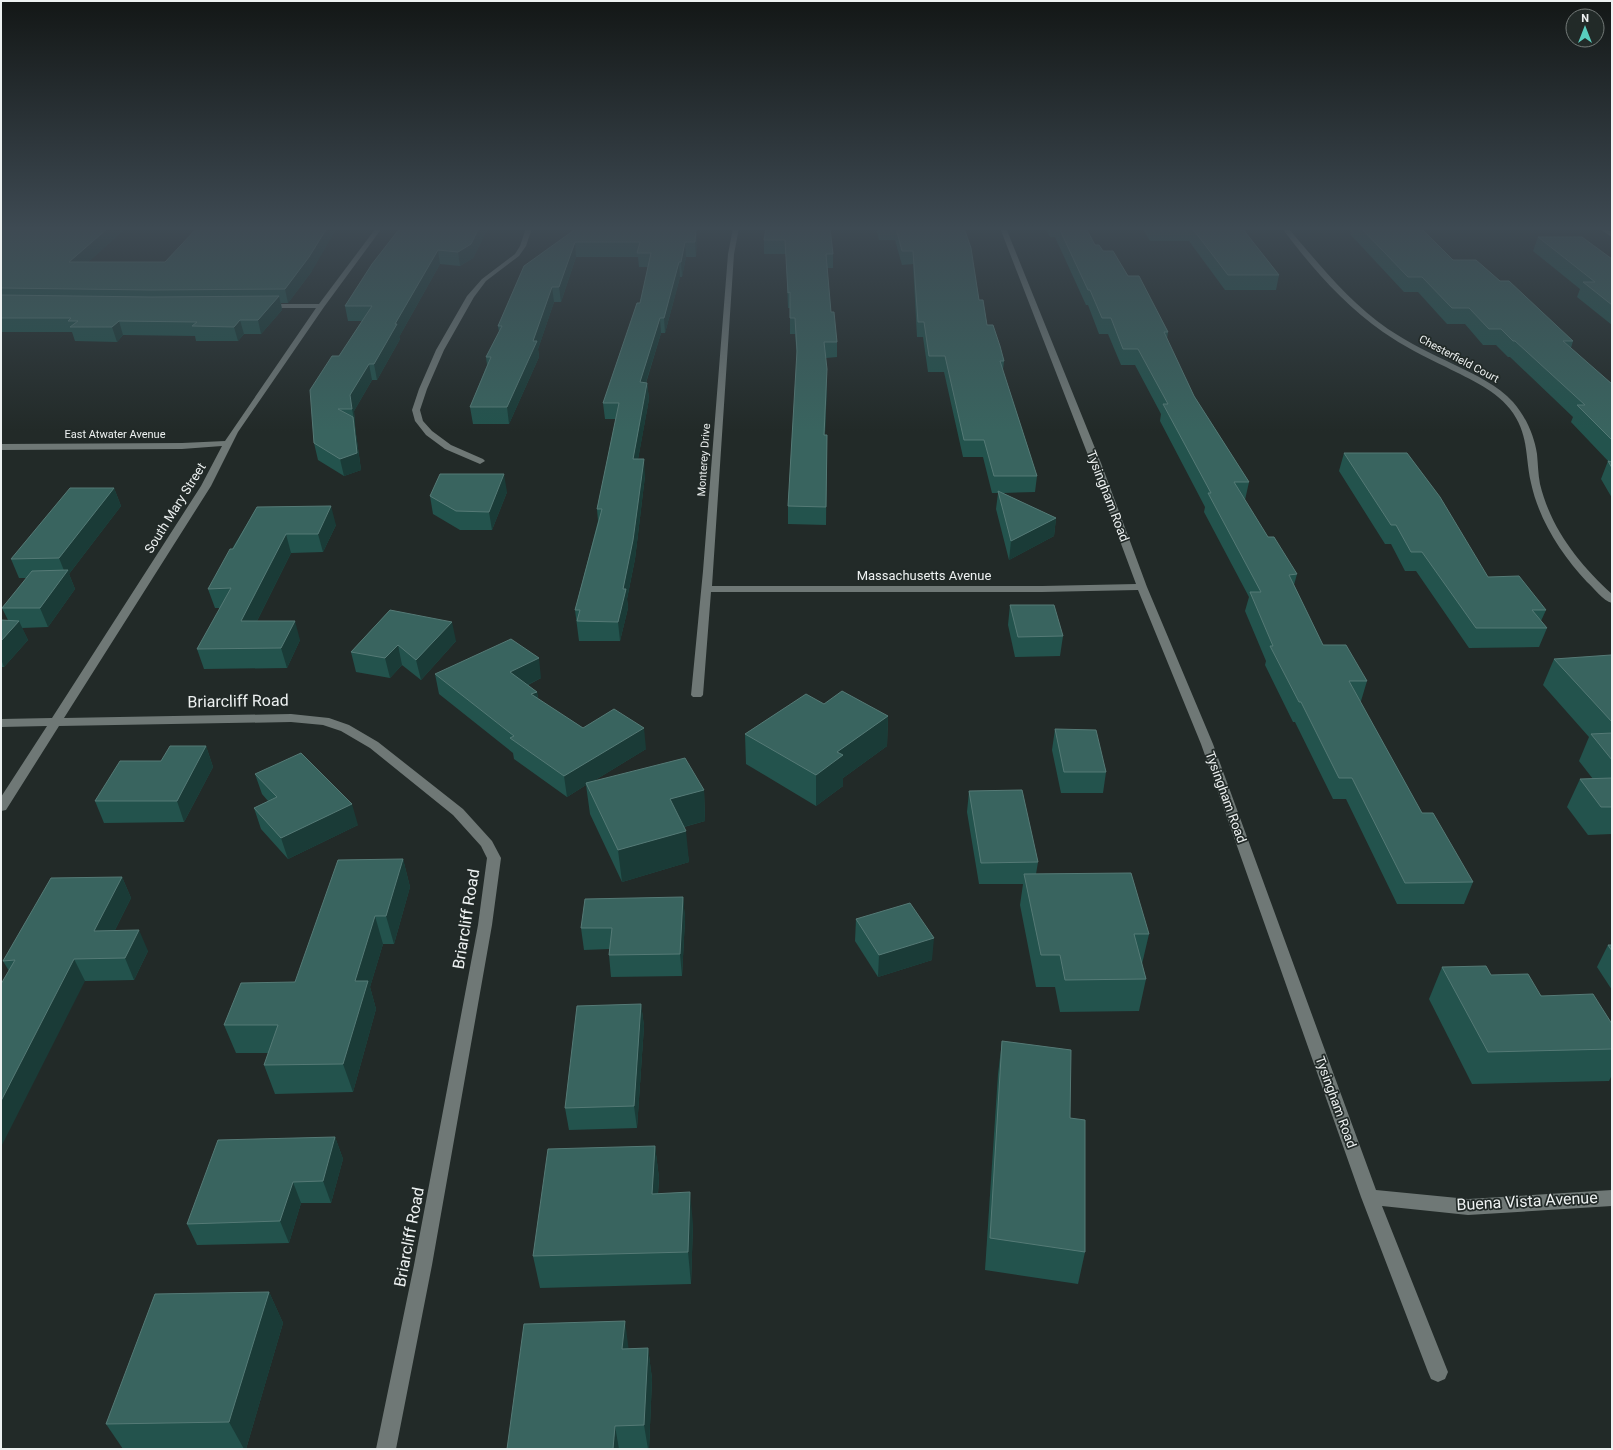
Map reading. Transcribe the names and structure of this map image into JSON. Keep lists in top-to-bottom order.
{
  "streets": {
    "street": [
      "Chesterfield Court",
      "East Atwater Avenue",
      "Monterey Drive",
      "Tysingham Road",
      "South Mary Street",
      "Massachusetts Avenue",
      "Briarcliff Road",
      "Buena Vista Avenue"
    ]
  },
  "crossings": [
    ["East Atwater Avenue", "South Mary Street"],
    ["Monterey Drive", "Massachusetts Avenue"],
    ["Tysingham Road", "Massachusetts Avenue"],
    ["Tysingham Road", "Buena Vista Avenue"],
    ["South Mary Street", "Briarcliff Road"]
  ],
  "north": "top"
}
